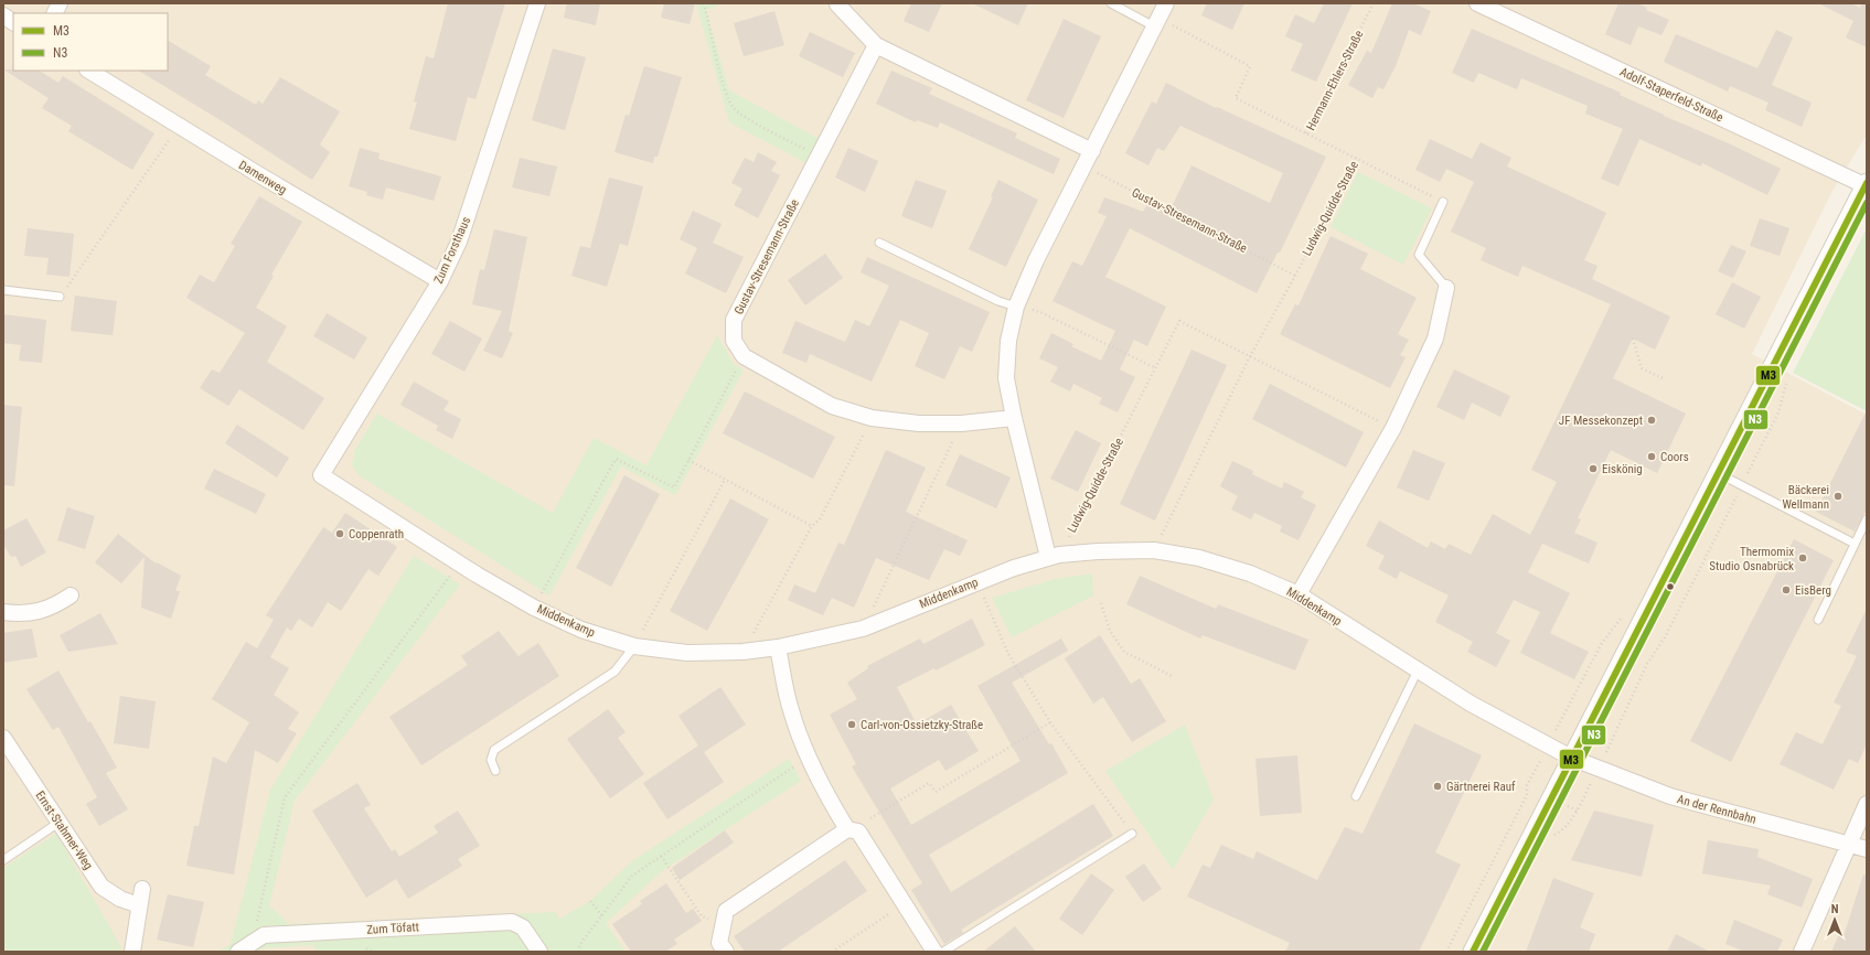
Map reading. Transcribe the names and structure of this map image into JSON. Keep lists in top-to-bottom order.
{
  "streets": {
    "street": [
      "Adolf-Staperfeld-Straße",
      "Damenweg",
      "Gustav-Stresemann-Straße",
      "Zum Forsthaus",
      "Middenkamp",
      "An der Rennbahn",
      "Ernst-Stahmer-Weg",
      "Zum Töfatt"
    ],
    "path": ["Hermann-Ehlers-Straße", "Ludwig-Quidde-Straße"]
  },
  "crossings": [
    ["Hermann-Ehlers-Straße", "Ludwig-Quidde-Straße"],
    ["Damenweg", "Zum Forsthaus"],
    ["Ludwig-Quidde-Straße", "Gustav-Stresemann-Straße"],
    ["Ludwig-Quidde-Straße", "Middenkamp"],
    ["Zum Forsthaus", "Middenkamp"],
    ["Middenkamp", "An der Rennbahn"]
  ],
  "places": [
    "JF Messekonzept",
    "Coors",
    "Eiskönig",
    "Bäckerei Wellmann",
    "Coppenrath",
    "Thermomix Studio Osnabrück",
    "EisBerg",
    "Carl-von-Ossietzky-Straße",
    "Gärtnerei Rauf"
  ],
  "lines": ["transit line M3", "transit line N3"],
  "legend": ["M3", "N3"],
  "north": "top"
}
